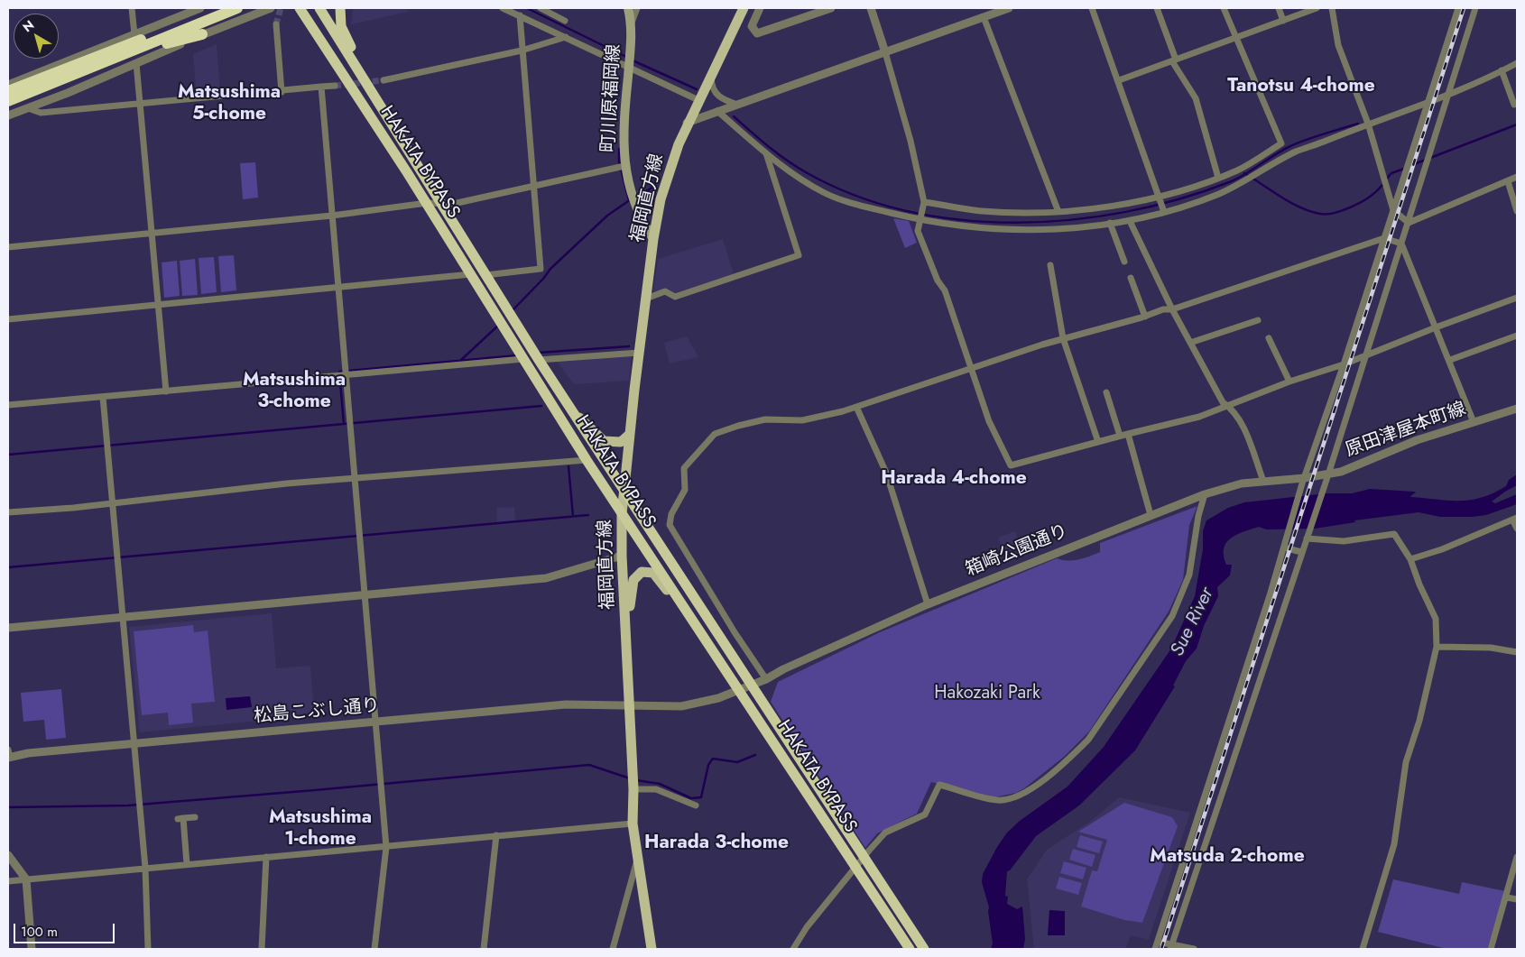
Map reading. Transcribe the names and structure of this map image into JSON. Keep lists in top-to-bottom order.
{
  "streets": {
    "highway": ["HAKATA BYPASS"],
    "main road": ["町川原福岡線", "福岡直方線"],
    "street": ["原田津屋本町線", "箱崎公園通り", "松島こぶし通り"]
  },
  "crossings": [
    ["町川原福岡線", "福岡直方線"],
    ["HAKATA BYPASS", "福岡直方線"],
    ["HAKATA BYPASS", "箱崎公園通り"],
    ["福岡直方線", "松島こぶし通り"],
    ["原田津屋本町線", "箱崎公園通り"]
  ],
  "districts": [
    "Tanotsu 4-chome",
    "Matsushima 5-chome",
    "Matsushima 3-chome",
    "Harada 4-chome",
    "Matsushima 1-chome",
    "Harada 3-chome",
    "Matsuda 2-chome"
  ],
  "water": ["Sue River"],
  "parks": ["Hakozaki Park"],
  "scale_bar": "100 m",
  "north": "top left"
}
